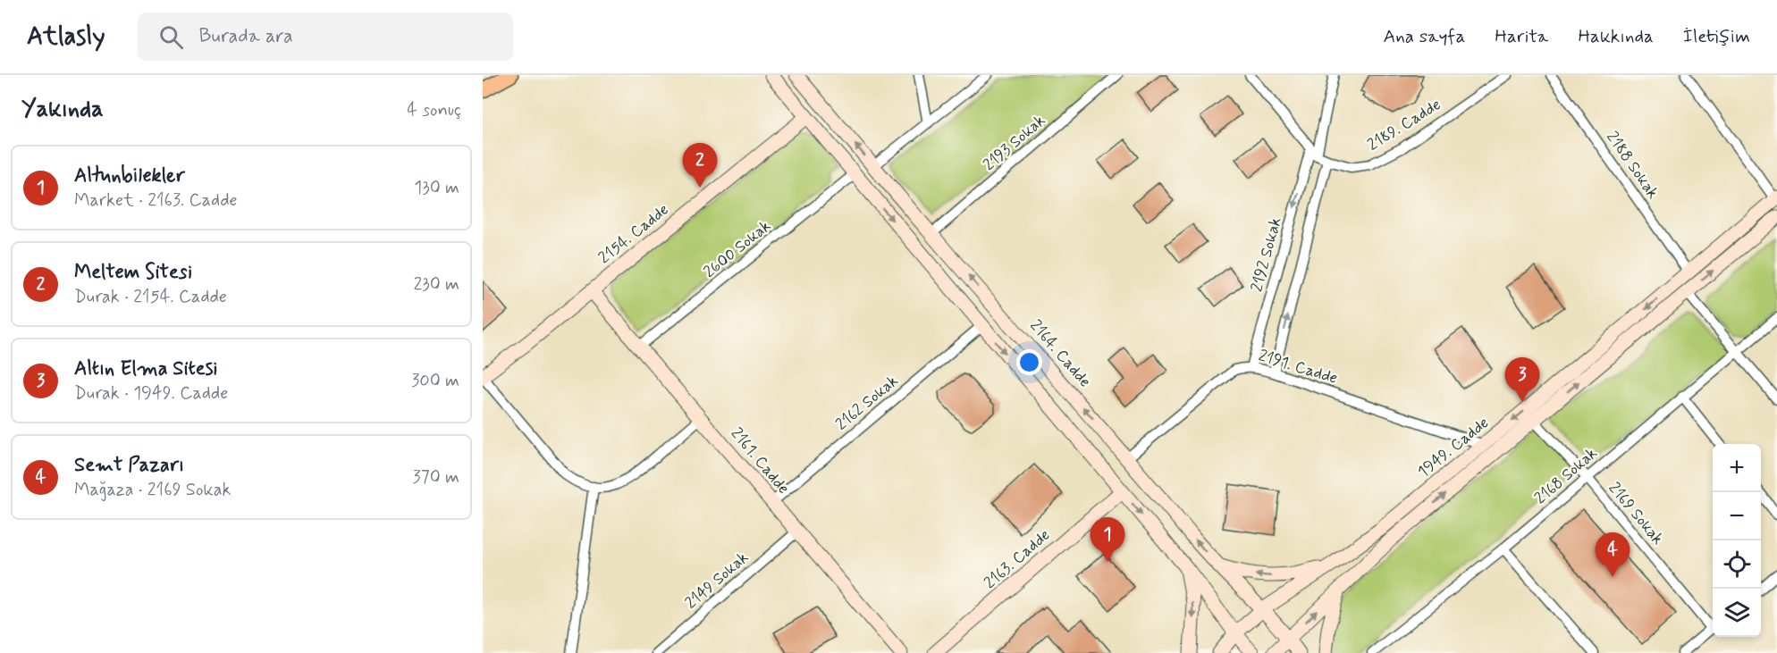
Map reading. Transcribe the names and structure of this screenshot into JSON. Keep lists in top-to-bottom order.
{
  "streets": {
    "street": [
      "2189. Cadde",
      "2193 Sokak",
      "2188 Sokak",
      "2154. Cadde",
      "2600 Sokak",
      "2192 Sokak",
      "2164. Cadde",
      "2191. Cadde",
      "2162 Sokak",
      "1949. Cadde",
      "2161. Cadde",
      "2168 Sokak",
      "2169 Sokak",
      "2163. Cadde",
      "2149 Sokak"
    ]
  },
  "crossings": [
    ["2189. Cadde", "2192 Sokak"],
    ["2193 Sokak", "2164. Cadde"],
    ["2188 Sokak", "1949. Cadde"],
    ["2154. Cadde", "2161. Cadde"],
    ["2600 Sokak", "2161. Cadde"],
    ["2192 Sokak", "2191. Cadde"],
    ["2164. Cadde", "2191. Cadde"],
    ["2164. Cadde", "1949. Cadde"],
    ["2191. Cadde", "1949. Cadde"],
    ["2162 Sokak", "2161. Cadde"],
    ["1949. Cadde", "2169 Sokak"],
    ["2161. Cadde", "2149 Sokak"],
    ["2168 Sokak", "2169 Sokak"]
  ],
  "page": {
    "header": "Atlasly",
    "search": "Burada ara",
    "nav": [
      "Ana sayfa",
      "Harita",
      "Hakkında",
      "İletişim"
    ],
    "heading": ["Yakında", "4 sonuç"],
    "pins": [
      "2",
      "3",
      "1",
      "4"
    ],
    "list": [
      {
        "mark": "1",
        "name": "Altunbilekler",
        "note": "Market · 2163. Cadde",
        "value": "130 m"
      },
      {
        "mark": "2",
        "name": "Meltem Sitesi",
        "note": "Durak · 2154. Cadde",
        "value": "230 m"
      },
      {
        "mark": "3",
        "name": "Altın Elma Sitesi",
        "note": "Durak · 1949. Cadde",
        "value": "300 m"
      },
      {
        "mark": "4",
        "name": "Semt Pazarı",
        "note": "Mağaza · 2169 Sokak",
        "value": "370 m"
      }
    ],
    "map_buttons": ["+", "−"]
  }
}
